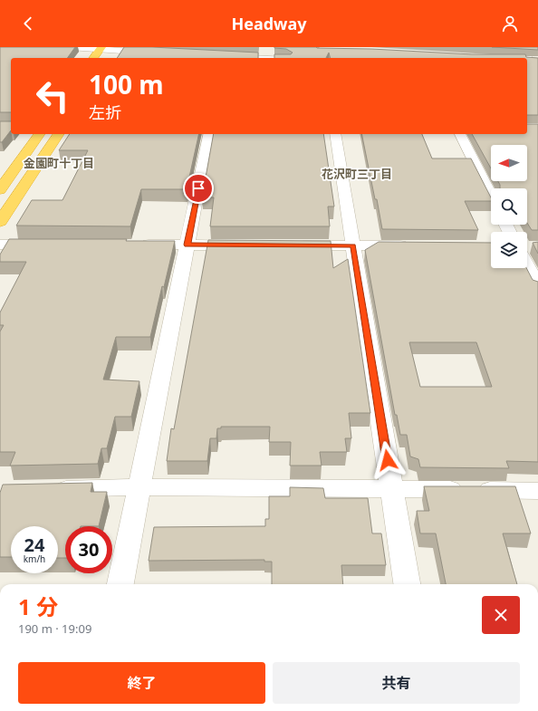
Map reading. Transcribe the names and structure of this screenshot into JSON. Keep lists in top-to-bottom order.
{
  "districts": ["金園町十丁目", "花沢町三丁目"],
  "north": "left",
  "page": {
    "header": "Headway",
    "turn": ["100 m", "左折"],
    "speed": "24 km/h",
    "limit": "30",
    "heading": ["1 分", "190 m · 19:09"],
    "buttons": ["終了", "共有"]
  }
}
